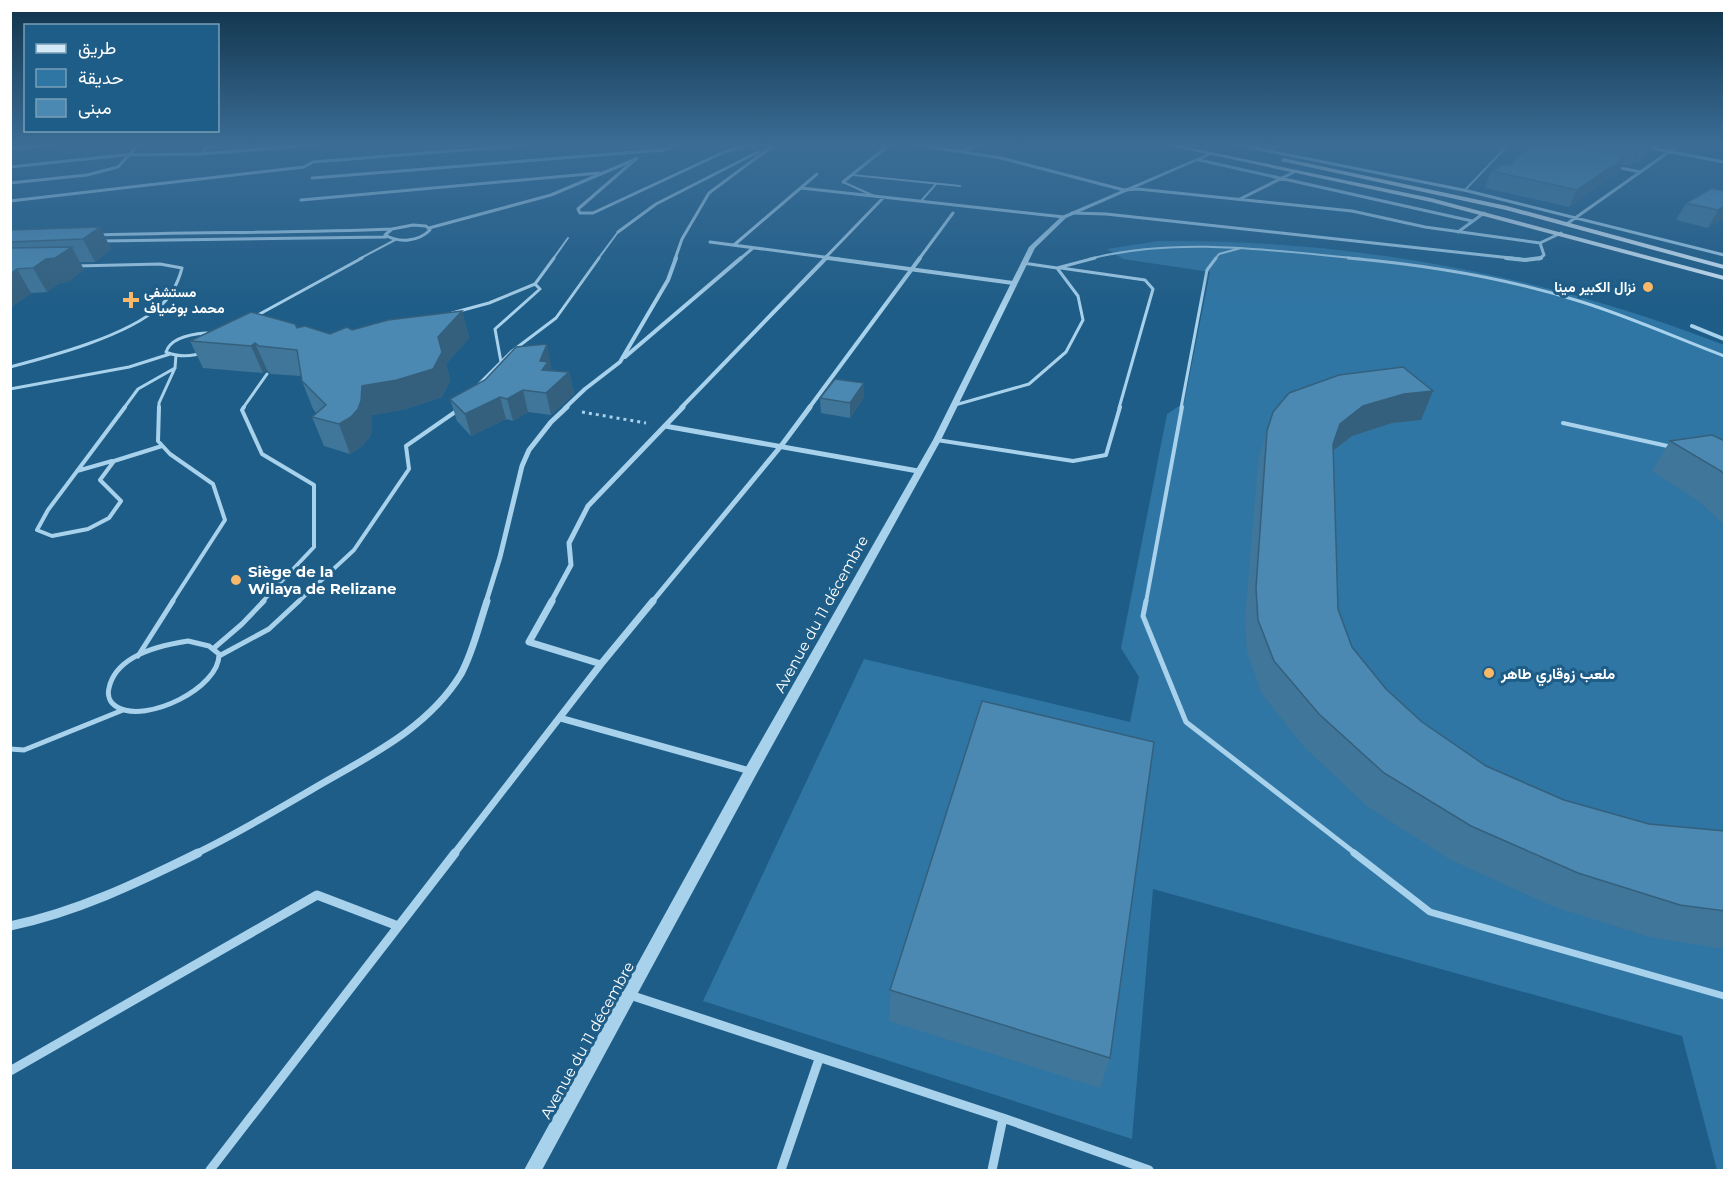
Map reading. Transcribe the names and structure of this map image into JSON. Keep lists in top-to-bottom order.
{
  "streets": {
    "street": ["Avenue du 11 décembre"]
  },
  "places": {
    "other": ["نزال الكبير مينا", "Siège de la Wilaya de Relizane", "ملعب زوقاري طاهر"],
    "health": ["مستشفى محمد بوضياف"]
  },
  "legend": ["طريق", "حديقة", "مبنى"]
}
